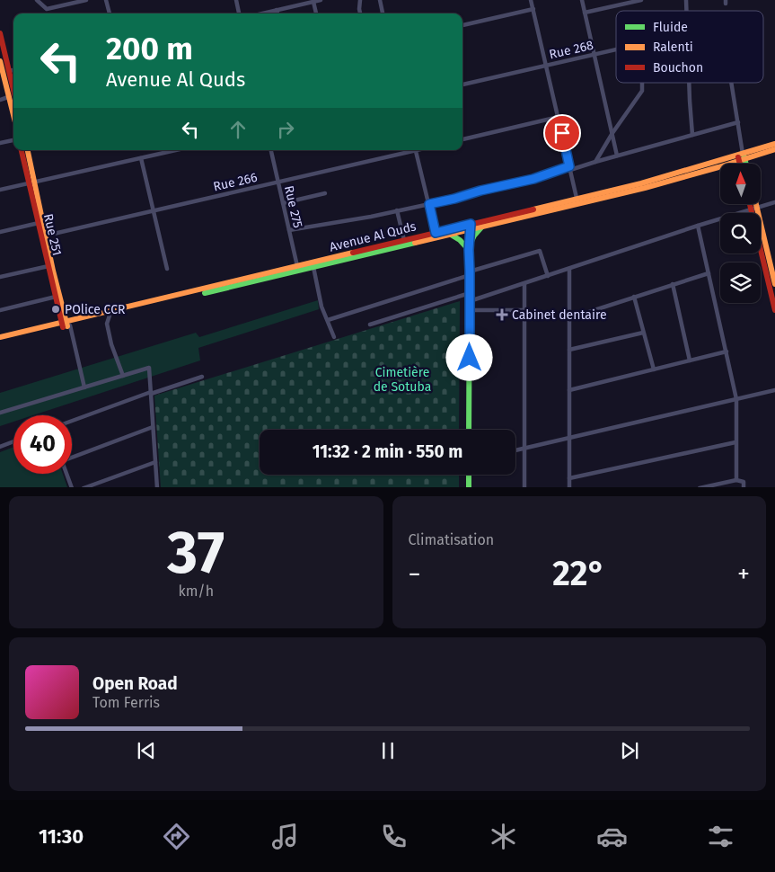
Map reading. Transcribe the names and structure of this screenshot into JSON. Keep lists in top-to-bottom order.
{
  "streets": {
    "main road": ["Rue 251", "Avenue Al Quds"],
    "street": ["Rue 268", "Rue 266", "Rue 275"]
  },
  "crossings": [
    ["Rue 266", "Rue 275"],
    ["Rue 266", "Rue 251"],
    ["Rue 275", "Avenue Al Quds"],
    ["Rue 251", "Avenue Al Quds"]
  ],
  "parks": ["Cimetière de Sotuba"],
  "places": {
    "other": ["POlice CCR"],
    "health": ["Cabinet dentaire"]
  },
  "legend": ["Fluide", "Ralenti", "Bouchon"],
  "north": "top",
  "page": {
    "turn": ["200 m", "Avenue Al Quds"],
    "limit": "40",
    "trip": "11:32 · 2 min · 550 m",
    "tile": [
      ["37", "km/h"],
      "Climatisation"
    ],
    "heat": ["−", "22°", "+"],
    "song": ["Open Road", "Tom Ferris"],
    "tabs": "11:30"
  }
}
